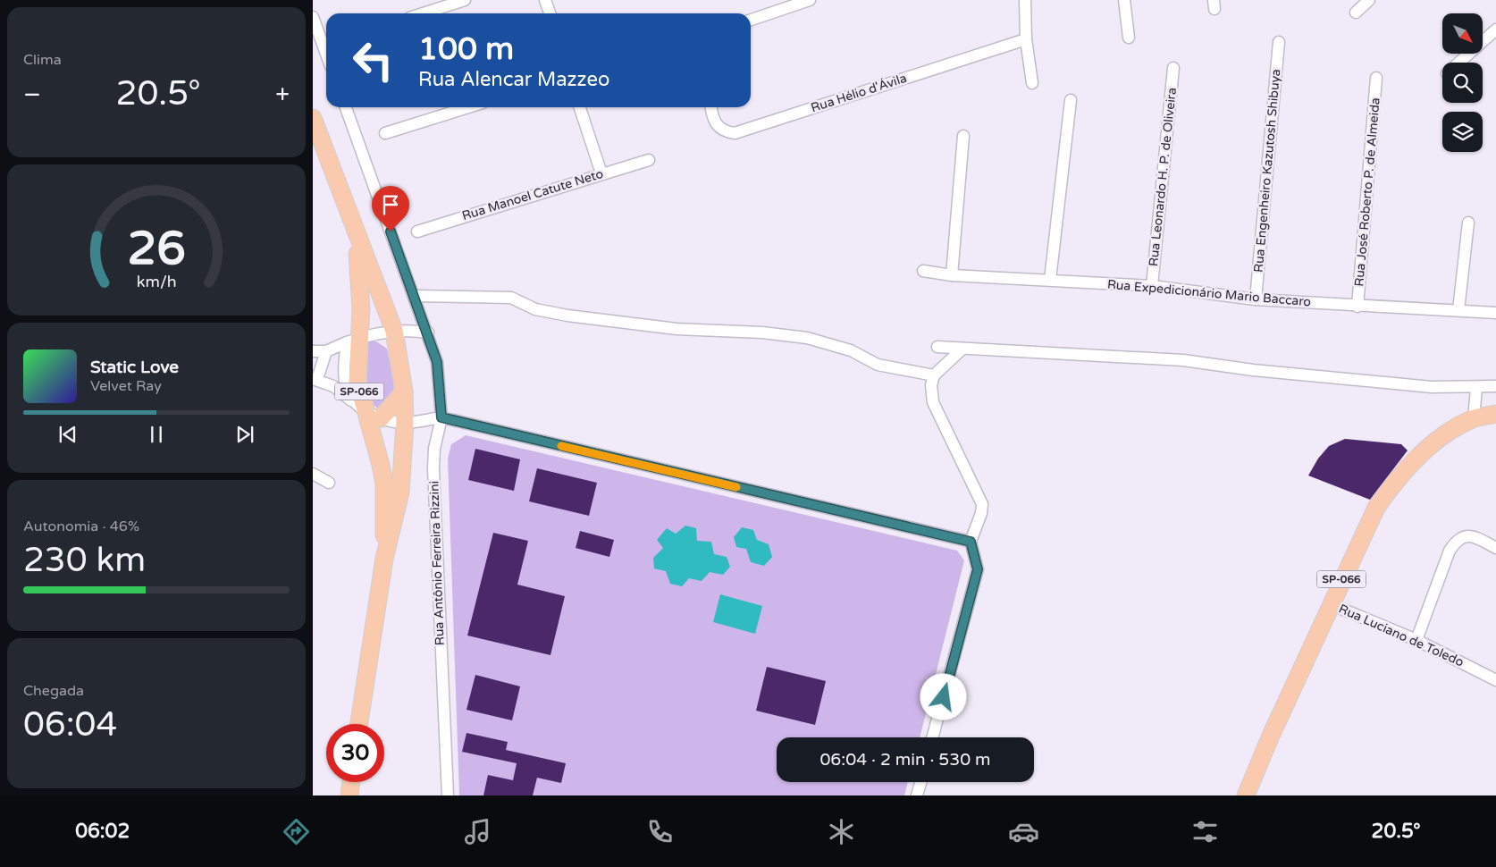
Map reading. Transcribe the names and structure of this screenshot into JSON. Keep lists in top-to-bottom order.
{
  "streets": {
    "main road": ["SP-066"],
    "street": [
      "Rua Hélio d'Ávila",
      "Rua Engenheiro Kazutosh Shibuya",
      "Rua Leonardo H. P. de Oliveira",
      "Rua José Roberto P. de Almeida",
      "Rua Manoel Catute Neto",
      "Rua Expedicionário Mario Baccaro",
      "Rua Antônio Ferreira Rizzini",
      "Rua Luciano de Toledo"
    ]
  },
  "crossings": [
    ["Rua Engenheiro Kazutosh Shibuya", "Rua Expedicionário Mario Baccaro"],
    ["Rua Leonardo H. P. de Oliveira", "Rua Expedicionário Mario Baccaro"],
    ["Rua José Roberto P. de Almeida", "Rua Expedicionário Mario Baccaro"],
    ["SP-066", "Rua Luciano de Toledo"]
  ],
  "north": "bottom right",
  "page": {
    "tile": [
      "Clima",
      ["Autonomia · 46%", "230 km"],
      ["Chegada", "06:04"]
    ],
    "turn": ["100 m", "Rua Alencar Mazzeo"],
    "heat": ["−", "20.5°", "+"],
    "song": ["Static Love", "Velvet Ray"],
    "limit": "30",
    "trip": "06:04 · 2 min · 530 m",
    "tabs": ["06:02", "20.5°"],
    "gauge": ["26", "km/h"]
  }
}
